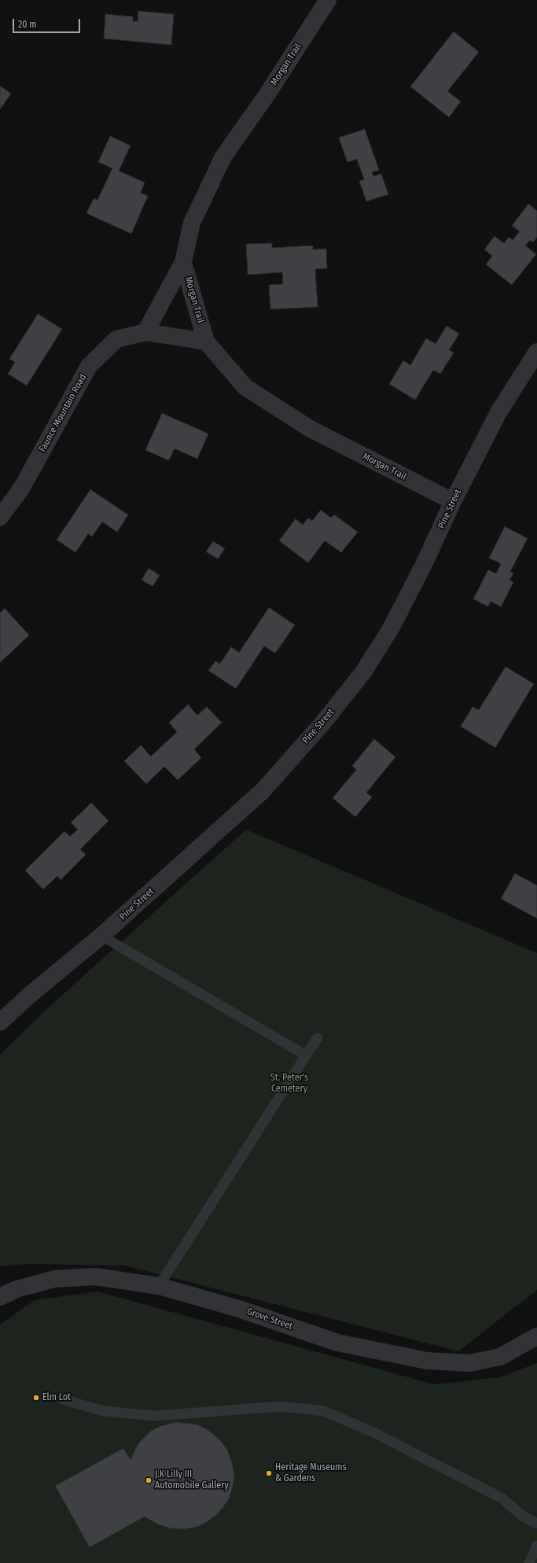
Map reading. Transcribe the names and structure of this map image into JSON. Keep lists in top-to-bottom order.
{
  "streets": {
    "street": [
      "Morgan Trail",
      "Faunce Mountain Road",
      "Pine Street",
      "Grove Street"
    ]
  },
  "crossings": [
    ["Morgan Trail", "Faunce Mountain Road"],
    ["Morgan Trail", "Pine Street"]
  ],
  "parks": ["St. Peter's Cemetery"],
  "places": ["Elm Lot", "Heritage Museums & Gardens", "J.K Lilly III Automobile Gallery"],
  "scale_bar": "20 m"
}
